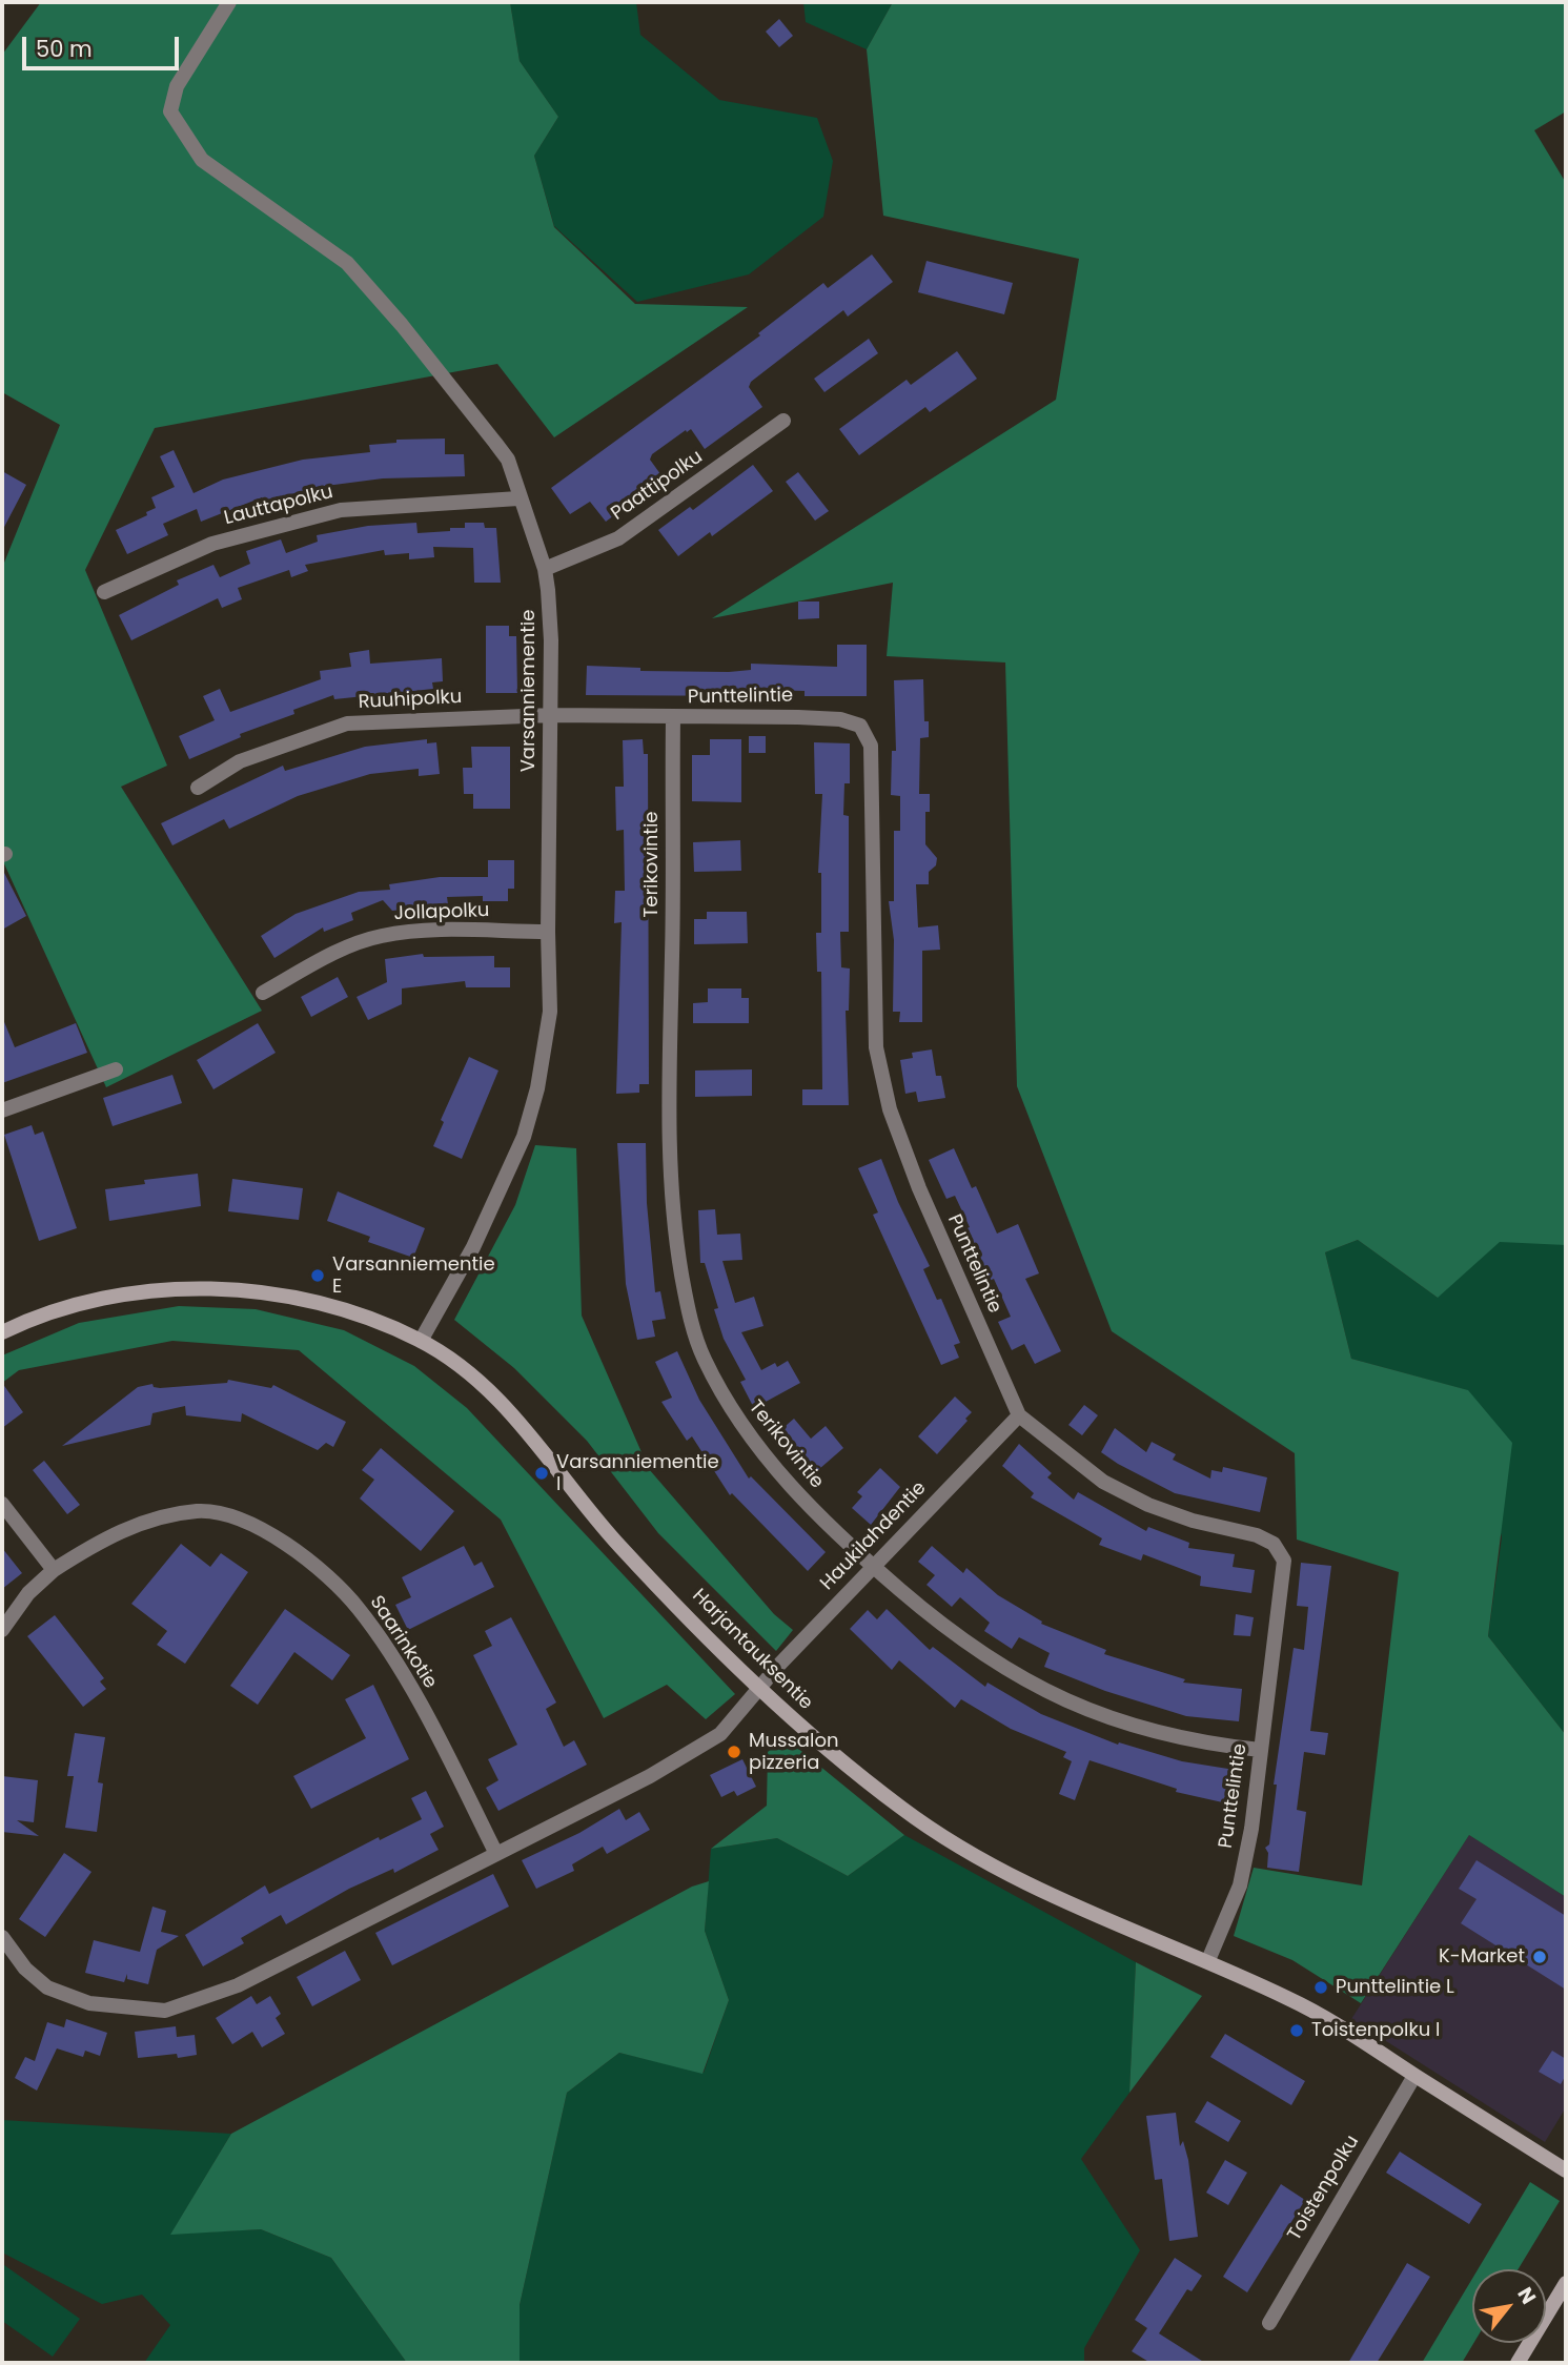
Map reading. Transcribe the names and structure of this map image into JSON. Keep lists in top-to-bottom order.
{
  "streets": {
    "street": [
      "Paattipolku",
      "Lauttapolku",
      "Varsanniementie",
      "Punttelintie",
      "Ruuhipolku",
      "Terikovintie",
      "Jollapolku",
      "Haukilahdentie",
      "Saarinkotie",
      "Harjantauksentie",
      "Toistenpolku"
    ]
  },
  "crossings": [
    ["Paattipolku", "Varsanniementie"],
    ["Lauttapolku", "Varsanniementie"],
    ["Varsanniementie", "Punttelintie"],
    ["Varsanniementie", "Ruuhipolku"],
    ["Varsanniementie", "Jollapolku"],
    ["Varsanniementie", "Harjantauksentie"],
    ["Punttelintie", "Ruuhipolku"],
    ["Punttelintie", "Terikovintie"],
    ["Punttelintie", "Haukilahdentie"],
    ["Punttelintie", "Harjantauksentie"],
    ["Terikovintie", "Haukilahdentie"],
    ["Haukilahdentie", "Harjantauksentie"],
    ["Harjantauksentie", "Toistenpolku"]
  ],
  "places": [
    "Varsanniementie E",
    "Varsanniementie I",
    "Mussalon pizzeria",
    "K-Market",
    "Punttelintie L",
    "Toistenpolku I"
  ],
  "scale_bar": "50 m",
  "north": "top right"
}
